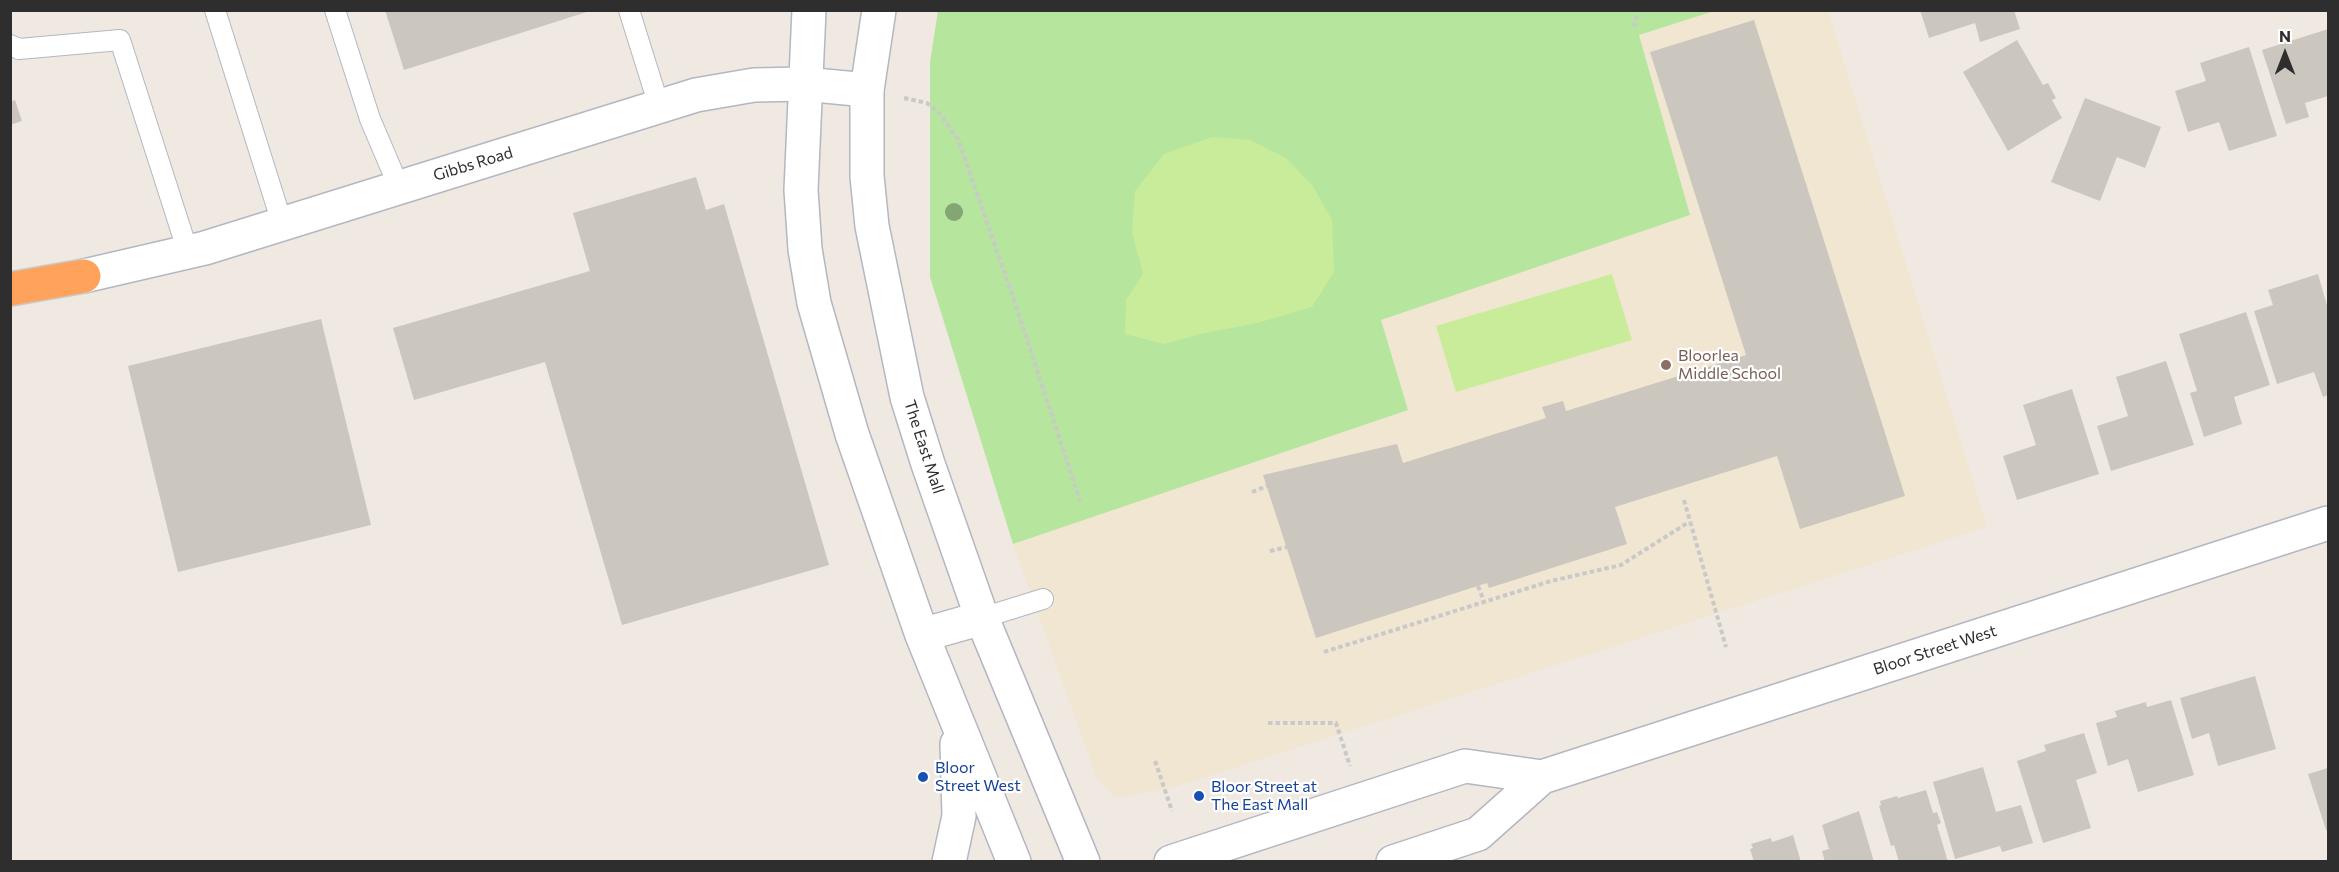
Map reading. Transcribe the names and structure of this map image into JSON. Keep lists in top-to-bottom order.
{
  "streets": {
    "main road": ["Gibbs Road", "The East Mall", "Bloor Street West"]
  },
  "crossings": [
    ["Gibbs Road", "The East Mall"]
  ],
  "places": ["Bloorlea Middle School", "Bloor Street West", "Bloor Street at The East Mall"],
  "north": "top"
}
